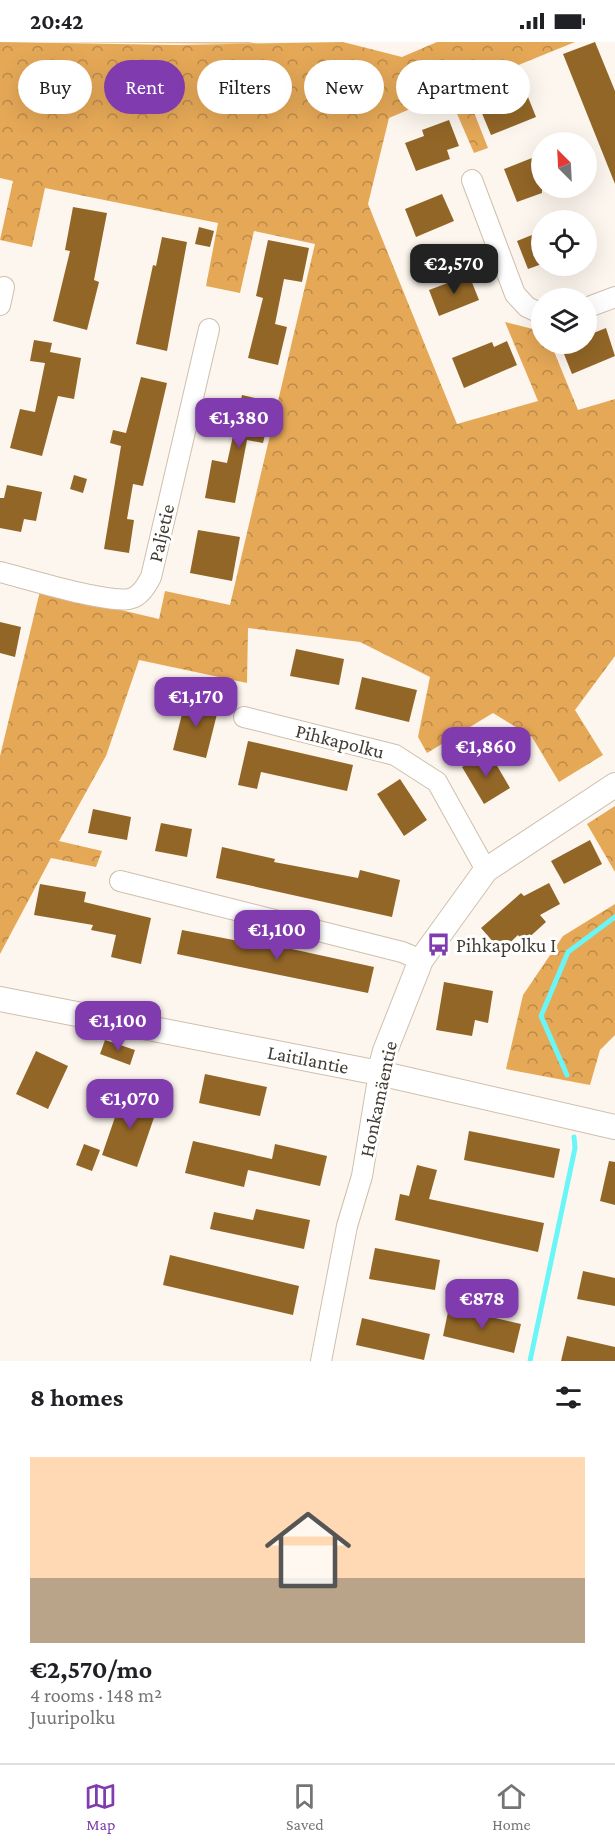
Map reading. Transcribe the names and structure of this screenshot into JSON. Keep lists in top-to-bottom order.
{
  "streets": {
    "street": [
      "Paljetie",
      "Pihkapolku",
      "Laitilantie",
      "Honkamäentie"
    ]
  },
  "crossings": [
    ["Pihkapolku", "Honkamäentie"],
    ["Laitilantie", "Honkamäentie"]
  ],
  "places": {
    "bus stop": ["Pihkapolku I"]
  },
  "north": "top left",
  "page": {
    "status": "20:42",
    "chip": [
      "Buy",
      "Rent",
      "Filters",
      "New",
      "Apartment"
    ],
    "price": [
      "€2,570",
      "€1,380",
      "€1,170",
      "€1,860",
      "€1,100",
      "€1,100",
      "€1,070",
      "€878"
    ],
    "heading": "8 homes",
    "list": [
      {
        "name": "€2,570/mo",
        "note": "4 rooms · 148 m² · Juuripolku"
      }
    ],
    "tabs": ["Map", "Saved", "Home"]
  }
}
